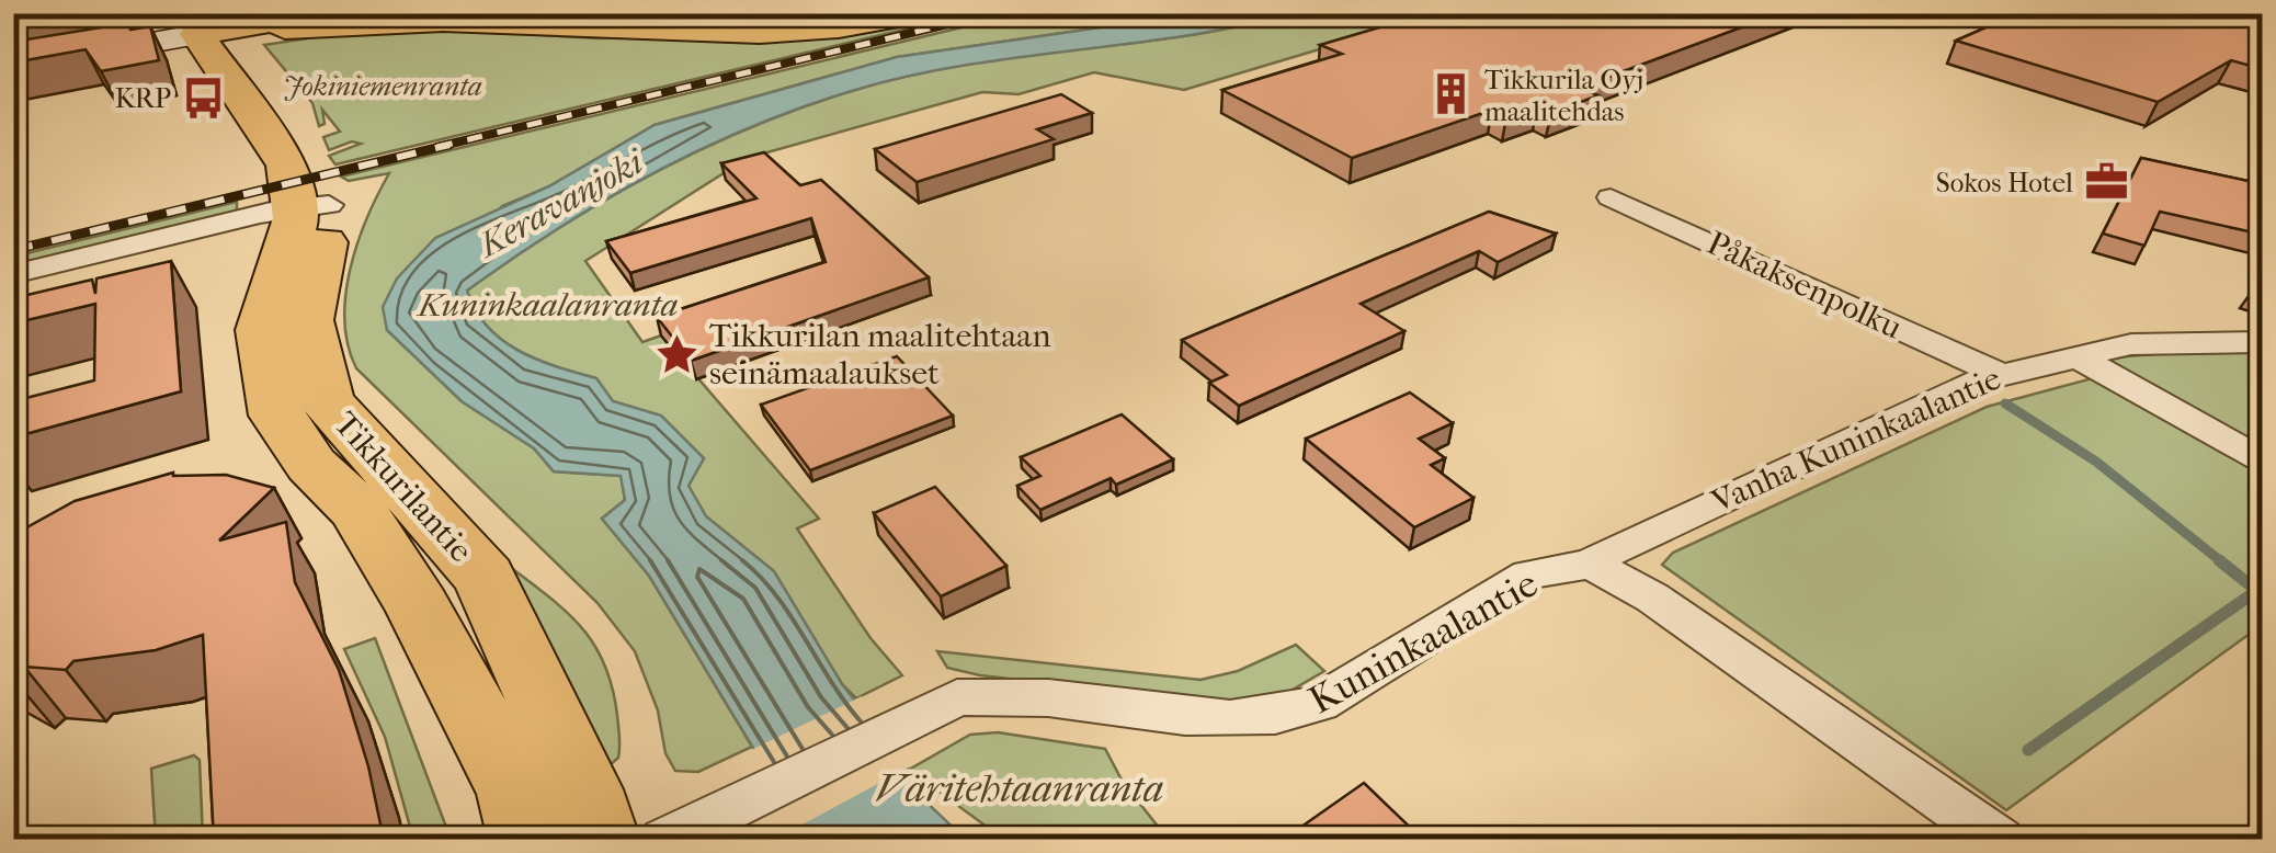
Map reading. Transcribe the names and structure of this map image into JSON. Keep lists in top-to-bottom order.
{
  "streets": {
    "main road": ["Tikkurilantie"],
    "street": ["Påkaksenpolku", "Vanha Kuninkaalantie", "Kuninkaalantie"]
  },
  "crossings": [
    ["Påkaksenpolku", "Vanha Kuninkaalantie"],
    ["Vanha Kuninkaalantie", "Kuninkaalantie"]
  ],
  "water": ["Keravanjoki"],
  "parks": ["Jokiniemenranta", "Kuninkaalanranta", "Väritehtaanranta"],
  "places": {
    "building": ["Tikkurila Oyj maalitehdas"],
    "bus stop": ["KRP"],
    "office": ["Sokos Hotel"],
    "place": ["Tikkurilan maalitehtaan seinämaalaukset"]
  }
}
